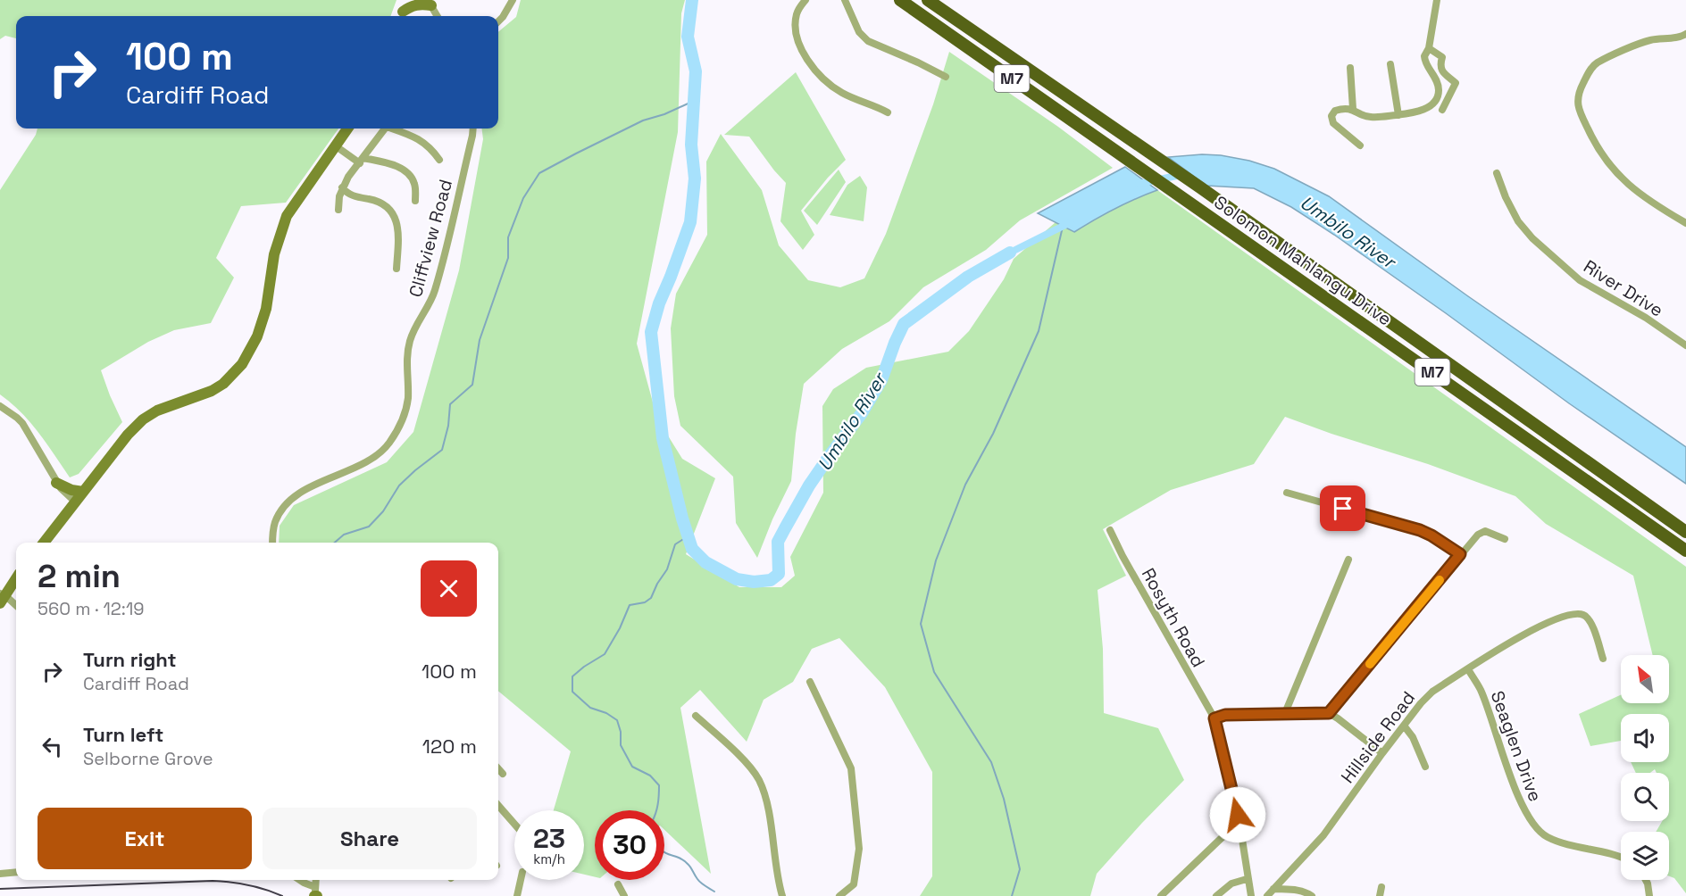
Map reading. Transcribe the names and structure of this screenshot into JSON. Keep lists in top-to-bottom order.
{
  "streets": {
    "highway": ["M7", "Solomon Mahlangu Drive"],
    "street": [
      "Cliffview Road",
      "River Drive",
      "Rosyth Road",
      "Hillside Road",
      "Seaglen Drive"
    ]
  },
  "crossings": [
    ["Hillside Road", "Seaglen Drive"]
  ],
  "water": ["Umbilo River"],
  "north": "top left",
  "page": {
    "turn": ["100 m", "Cardiff Road"],
    "heading": ["2 min", "560 m · 12:19"],
    "list": [
      {
        "name": "Turn right",
        "note": "Cardiff Road",
        "value": "100 m"
      },
      {
        "name": "Turn left",
        "note": "Selborne Grove",
        "value": "120 m"
      }
    ],
    "buttons": ["Exit", "Share"],
    "speed": "23 km/h",
    "limit": "30"
  }
}
